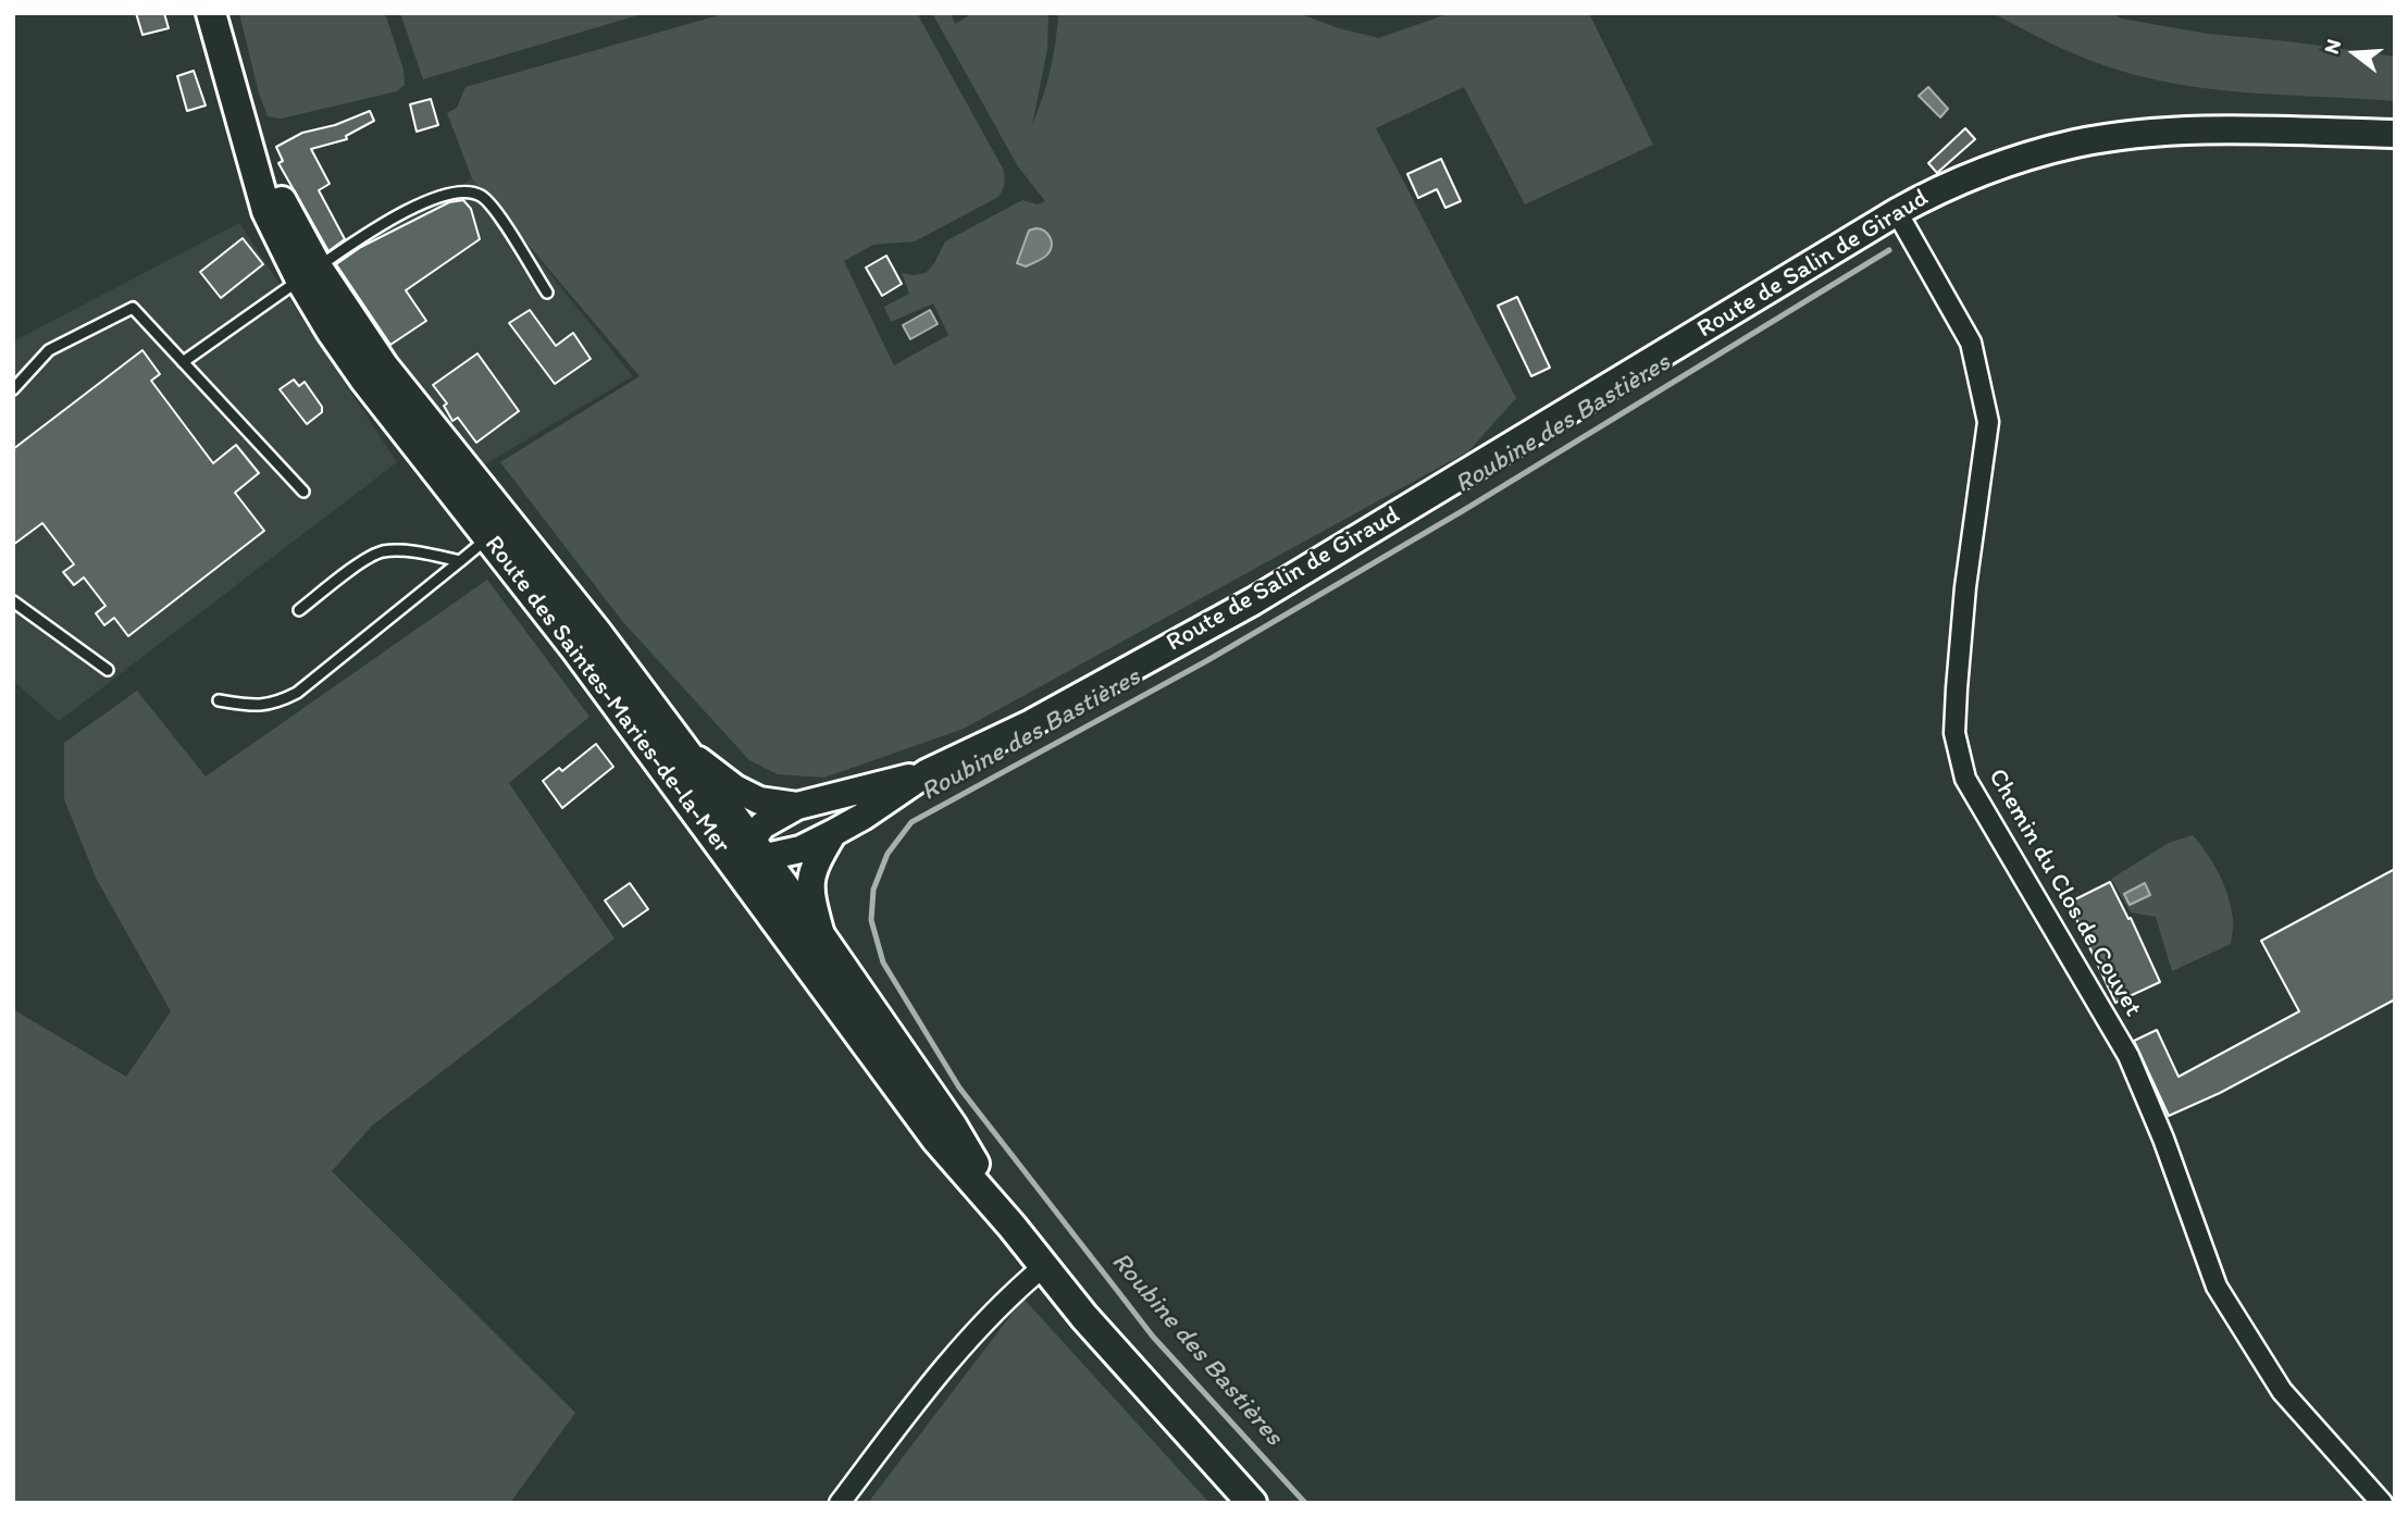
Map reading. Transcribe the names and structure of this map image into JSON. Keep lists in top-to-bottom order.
{
  "streets": {
    "main road": ["Route de Salin de Giraud", "Route des Saintes-Maries-de-la-Mer"],
    "street": ["Chemin du Clos de Couvet"]
  },
  "crossings": [
    ["Route de Salin de Giraud", "Route des Saintes-Maries-de-la-Mer"],
    ["Route de Salin de Giraud", "Chemin du Clos de Couvet"]
  ],
  "water": ["Roubine des Bastières"],
  "north": "left"
}
